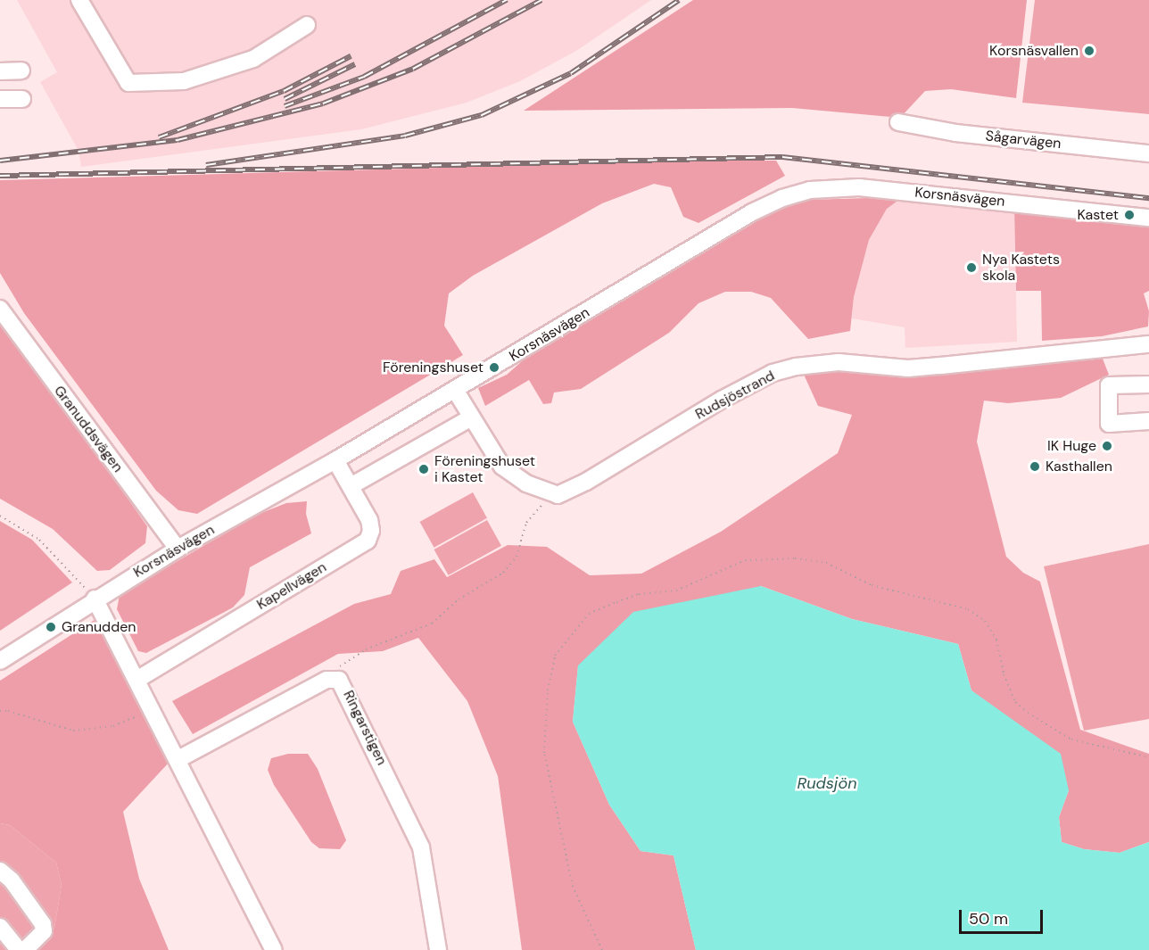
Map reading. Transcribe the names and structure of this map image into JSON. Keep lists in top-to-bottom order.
{
  "streets": {
    "street": [
      "Sågarvägen",
      "Korsnäsvägen",
      "Rudsjöstrand",
      "Granuddsvägen",
      "Kapellvägen",
      "Ringarstigen"
    ]
  },
  "crossings": [
    ["Korsnäsvägen", "Granuddsvägen"],
    ["Korsnäsvägen", "Kapellvägen"]
  ],
  "water": ["Rudsjön"],
  "places": [
    "Korsnäsvallen",
    "Kastet",
    "Nya Kastets skola",
    "Föreningshuset",
    "IK Huge",
    "Kasthallen",
    "Föreningshuset i Kastet",
    "Granudden"
  ],
  "scale_bar": "50 m"
}
